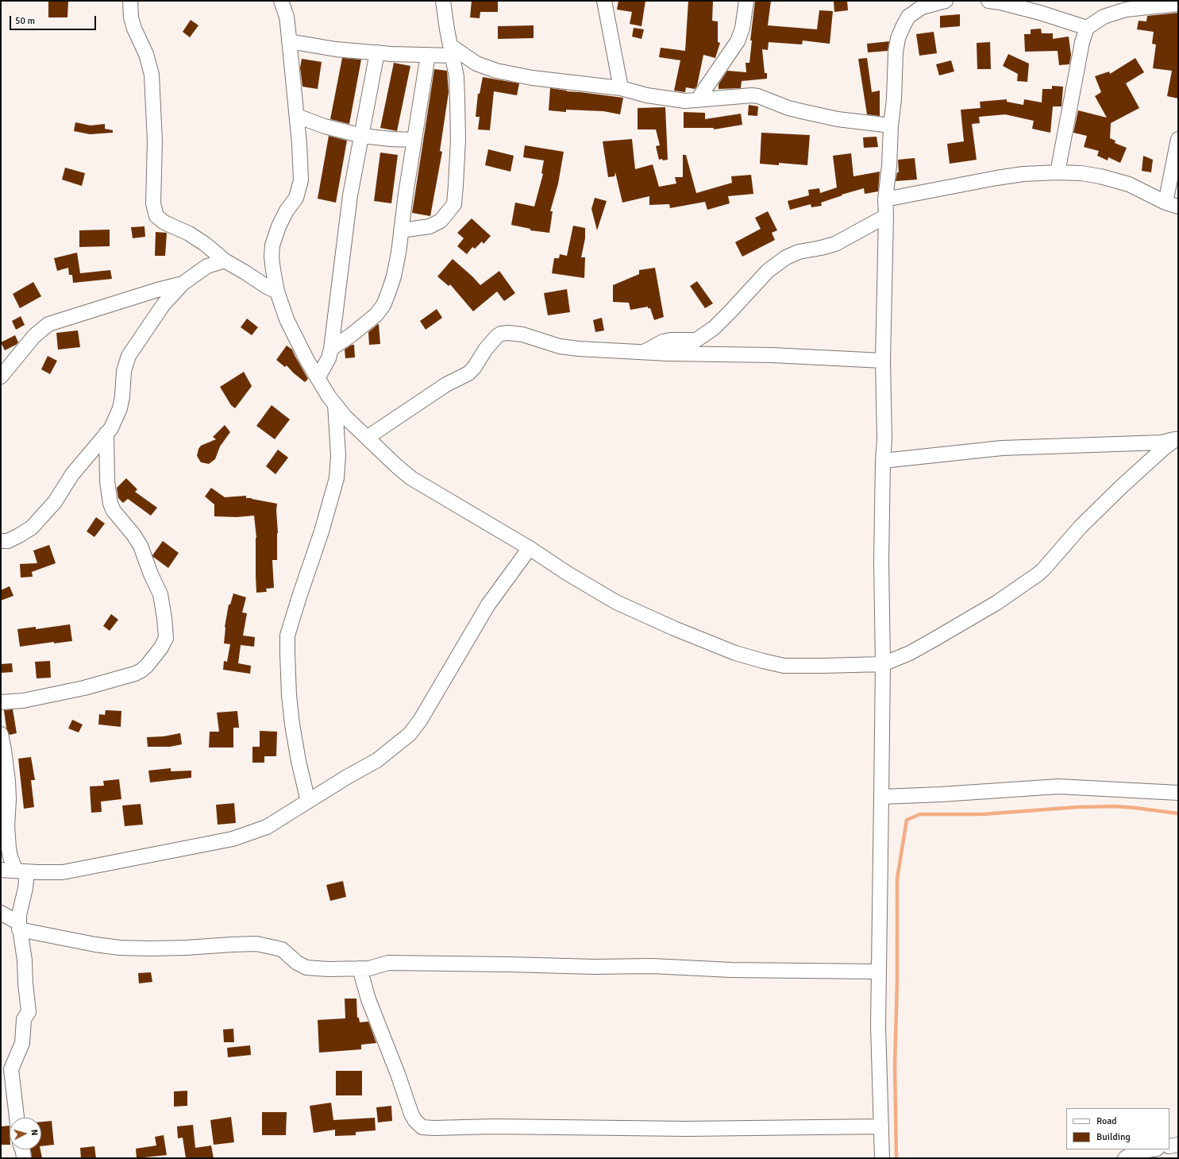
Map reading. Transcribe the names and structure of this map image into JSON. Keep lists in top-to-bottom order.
{
  "legend": ["Road", "Building"],
  "scale_bar": "50 m",
  "north": "right"
}
